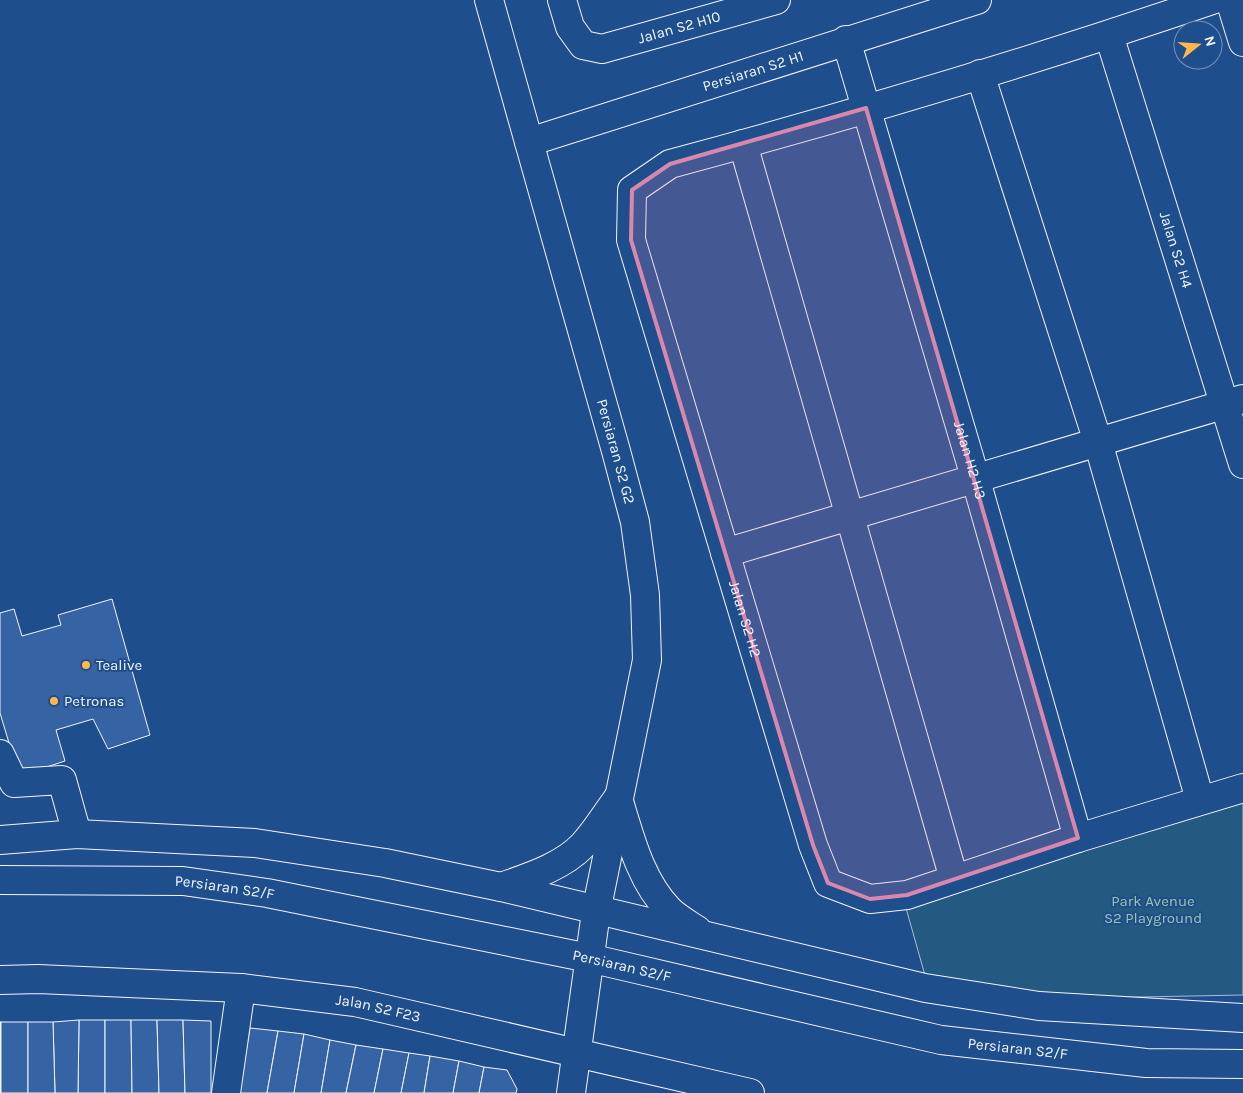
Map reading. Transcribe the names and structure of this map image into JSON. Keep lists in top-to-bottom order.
{
  "streets": {
    "street": [
      "Jalan S2 H10",
      "Persiaran S2 H1",
      "Jalan S2 H4",
      "Persiaran S2 G2",
      "Jalan H2 H3",
      "Jalan S2 H2",
      "Persiaran S2/F",
      "Jalan S2 F23"
    ]
  },
  "crossings": [
    ["Persiaran S2 H1", "Persiaran S2 G2"],
    ["Persiaran S2 H1", "Jalan H2 H3"],
    ["Persiaran S2 G2", "Persiaran S2/F"],
    ["Persiaran S2 G2", "Jalan S2 F23"]
  ],
  "parks": ["Park Avenue S2 Playground"],
  "places": ["Tealive", "Petronas"],
  "north": "right"
}
